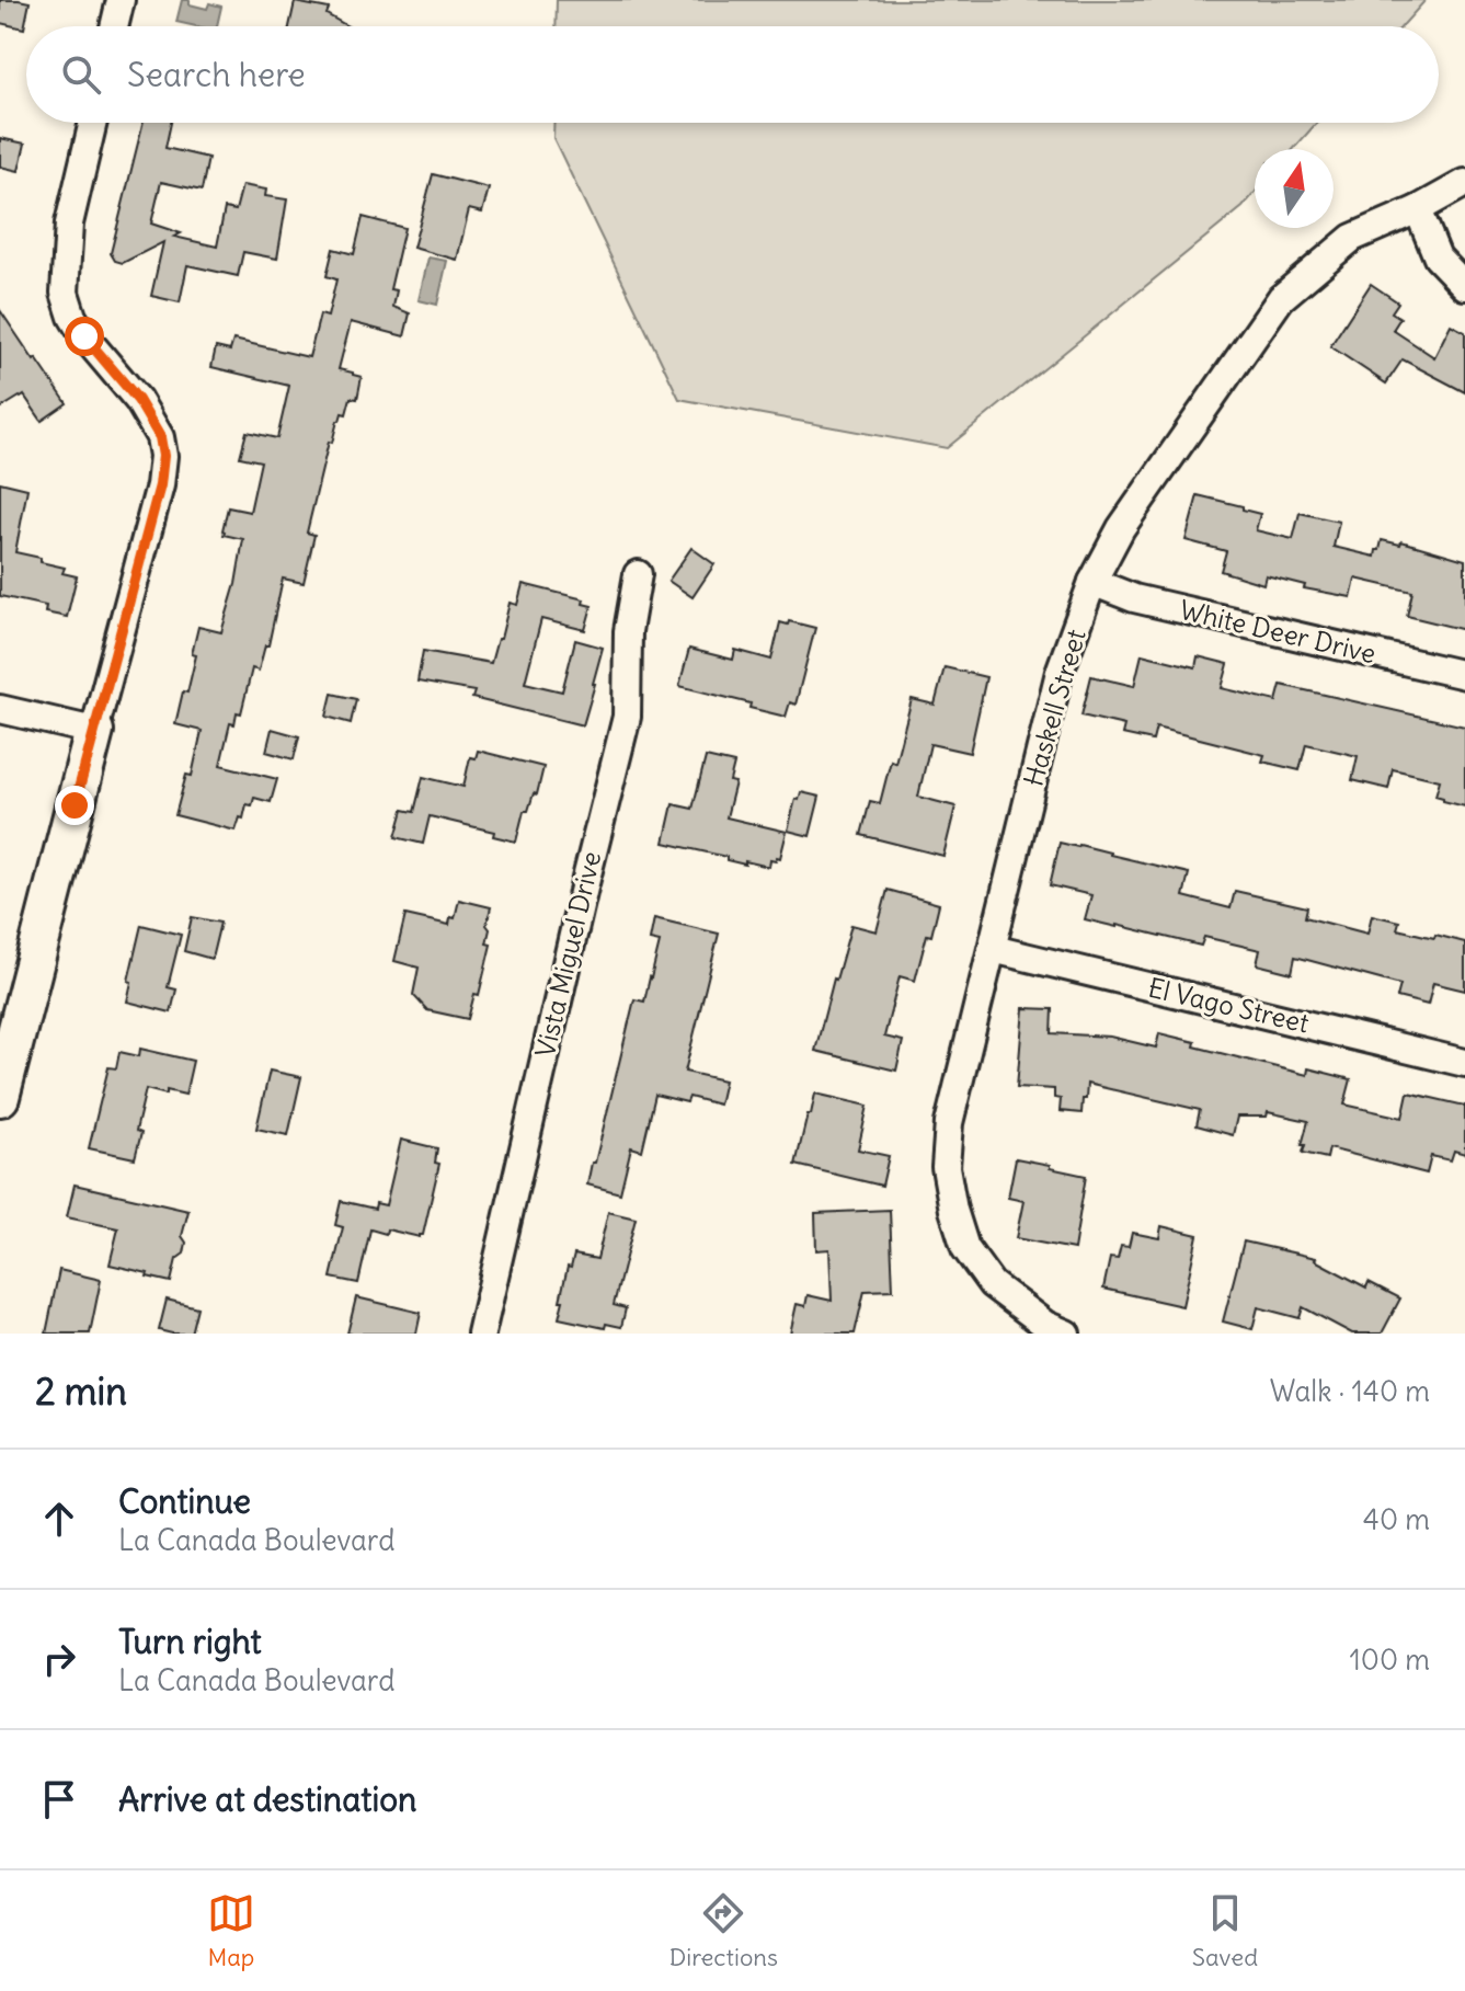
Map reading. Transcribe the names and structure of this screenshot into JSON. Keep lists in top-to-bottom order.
{
  "streets": {
    "street": [
      "White Deer Drive",
      "Haskell Street",
      "Vista Miguel Drive",
      "El Vago Street"
    ]
  },
  "crossings": [
    ["White Deer Drive", "Haskell Street"],
    ["Haskell Street", "El Vago Street"]
  ],
  "north": "top",
  "page": {
    "search": "Search here",
    "heading": ["2 min", "Walk · 140 m"],
    "list": [
      ["Continue", "La Canada Boulevard", "40 m"],
      ["Turn right", "La Canada Boulevard", "100 m"],
      "Arrive at destination"
    ],
    "nav": ["Map", "Directions", "Saved"]
  }
}
